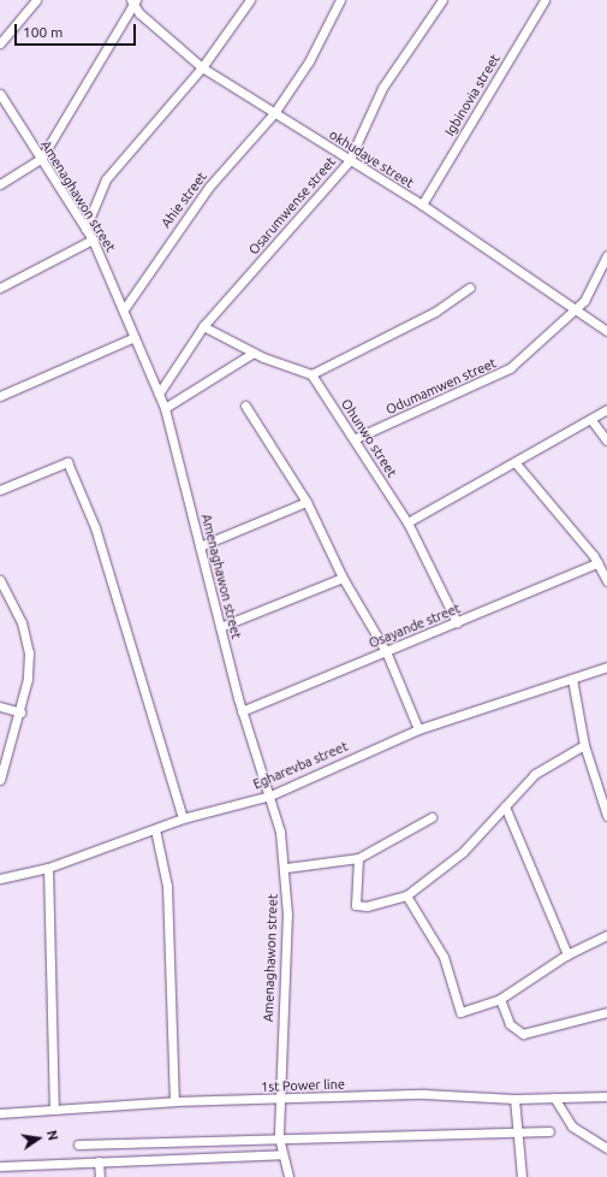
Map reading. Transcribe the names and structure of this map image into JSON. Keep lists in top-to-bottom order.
{
  "streets": {
    "street": [
      "Igbinovia street",
      "okhudaye street",
      "Amenaghawon street",
      "Ahie street",
      "Osarumwense street",
      "Odumamwen street",
      "Ohunwo street",
      "Osayande street",
      "Egharevba street",
      "1st Power line"
    ]
  },
  "crossings": [
    ["Igbinovia street", "okhudaye street"],
    ["okhudaye street", "Ahie street"],
    ["okhudaye street", "Osarumwense street"],
    ["okhudaye street", "Odumamwen street"],
    ["Amenaghawon street", "Ahie street"],
    ["Amenaghawon street", "Osarumwense street"],
    ["Amenaghawon street", "Osayande street"],
    ["Amenaghawon street", "Egharevba street"],
    ["Amenaghawon street", "1st Power line"],
    ["Odumamwen street", "Ohunwo street"],
    ["Ohunwo street", "Osayande street"]
  ],
  "scale_bar": "100 m",
  "north": "right"
}
